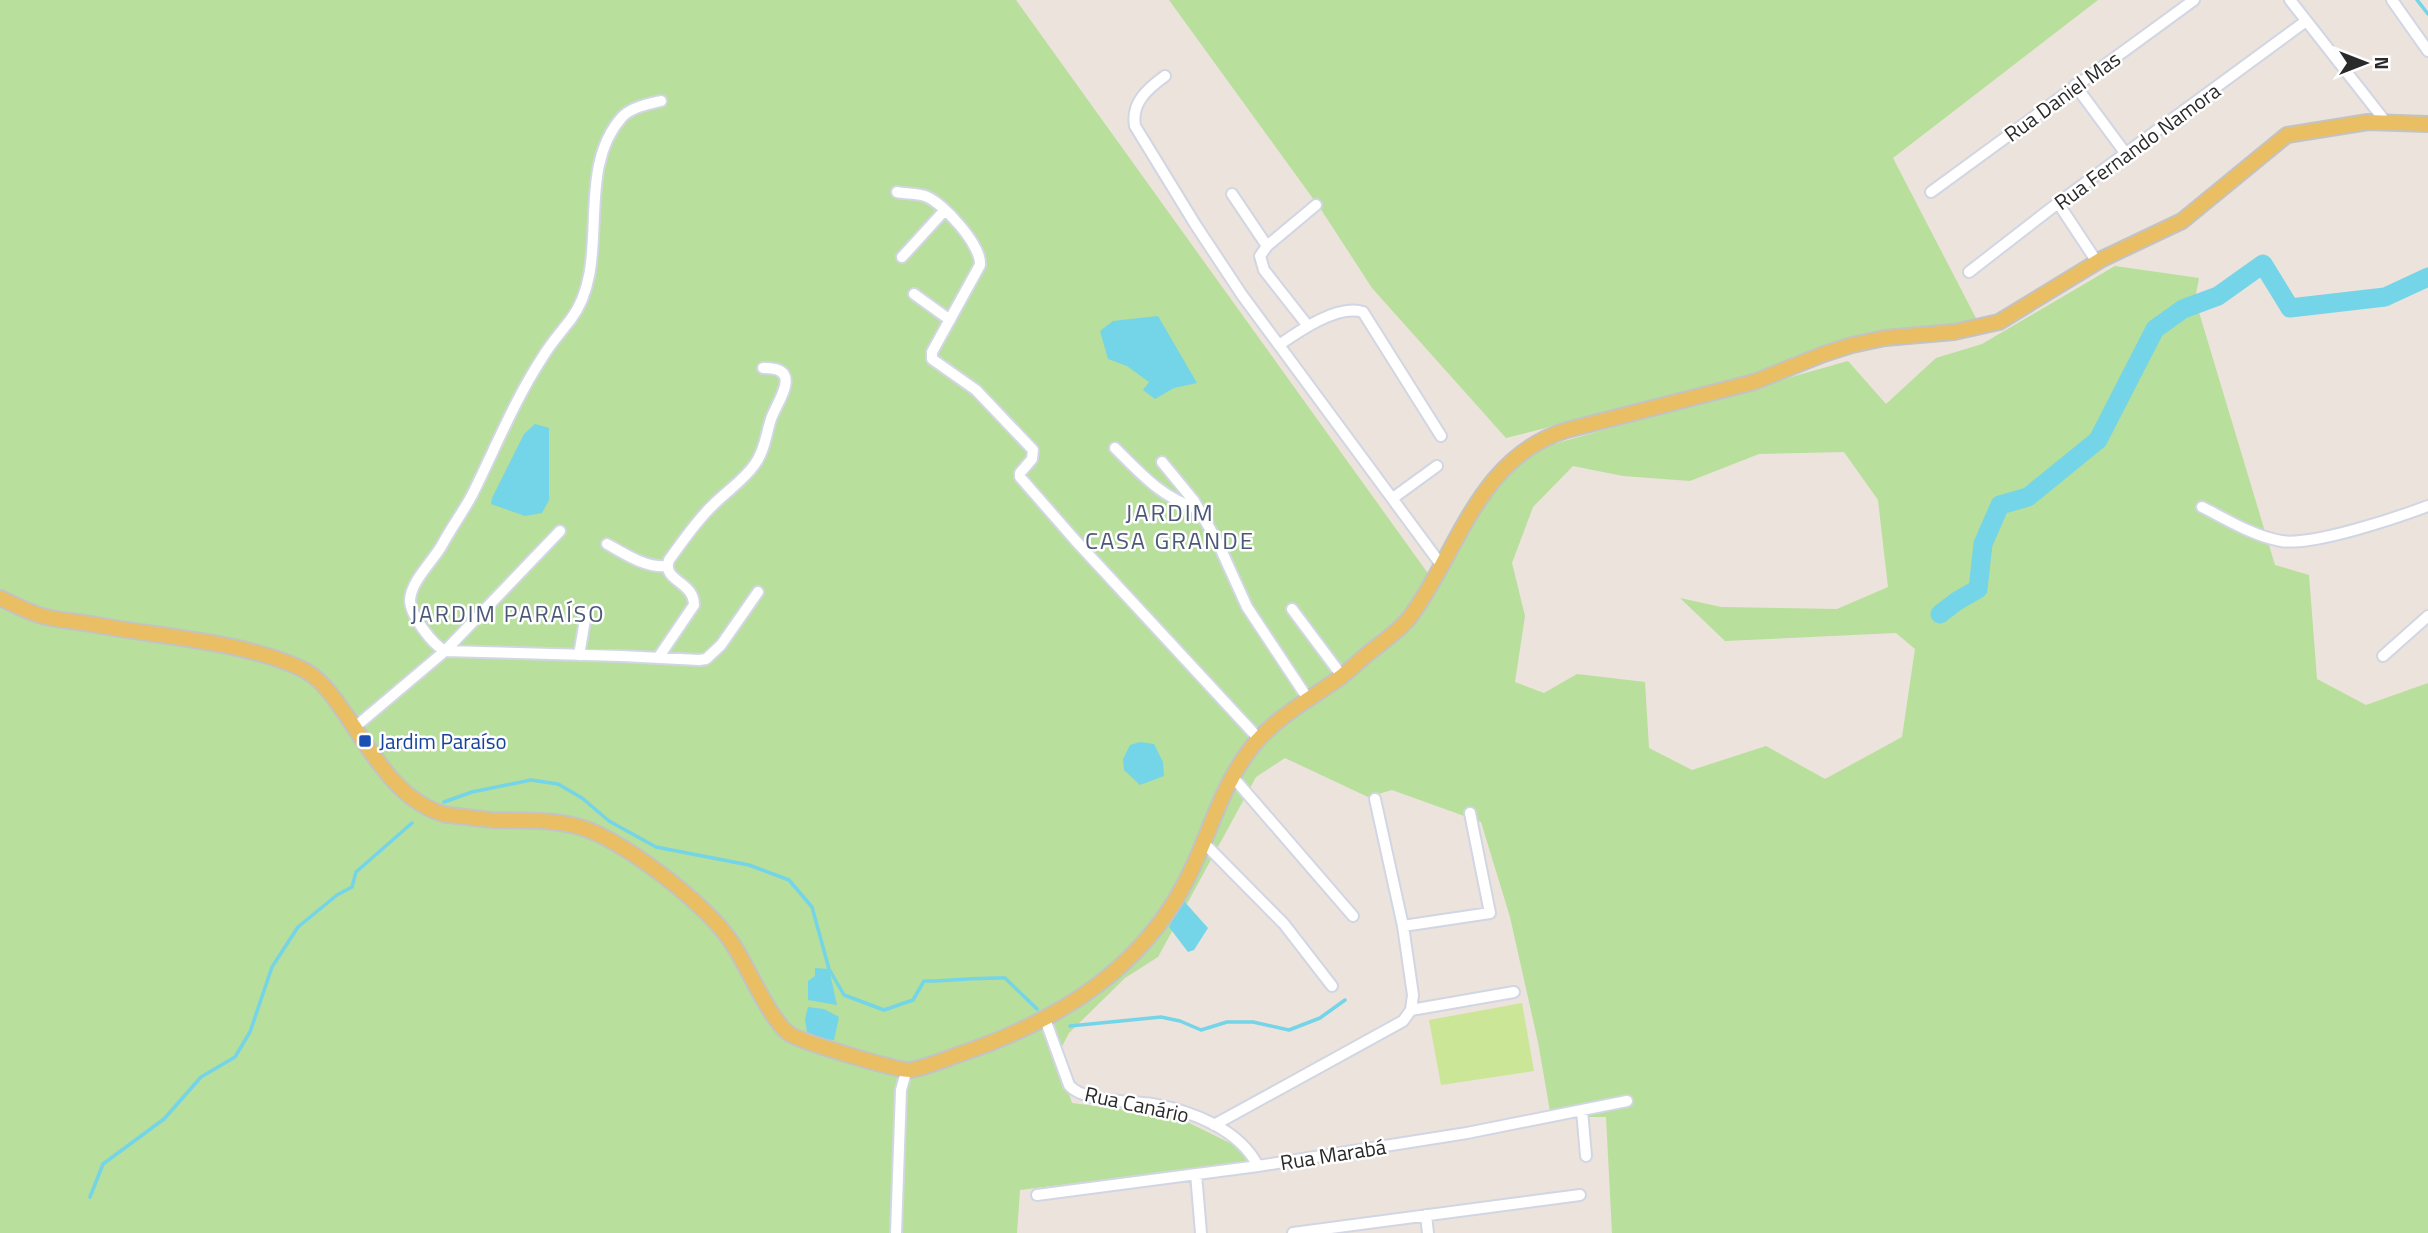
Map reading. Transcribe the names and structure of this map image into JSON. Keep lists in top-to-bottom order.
{
  "streets": {
    "street": [
      "Rua Daniel Mas",
      "Rua Fernando Namora",
      "Rua Canário",
      "Rua Marabá"
    ]
  },
  "crossings": [
    ["Rua Canário", "Rua Marabá"]
  ],
  "districts": ["JARDIM CASA GRANDE", "JARDIM PARAÍSO"],
  "places": {
    "transit": ["Jardim Paraíso"]
  },
  "north": "right"
}
